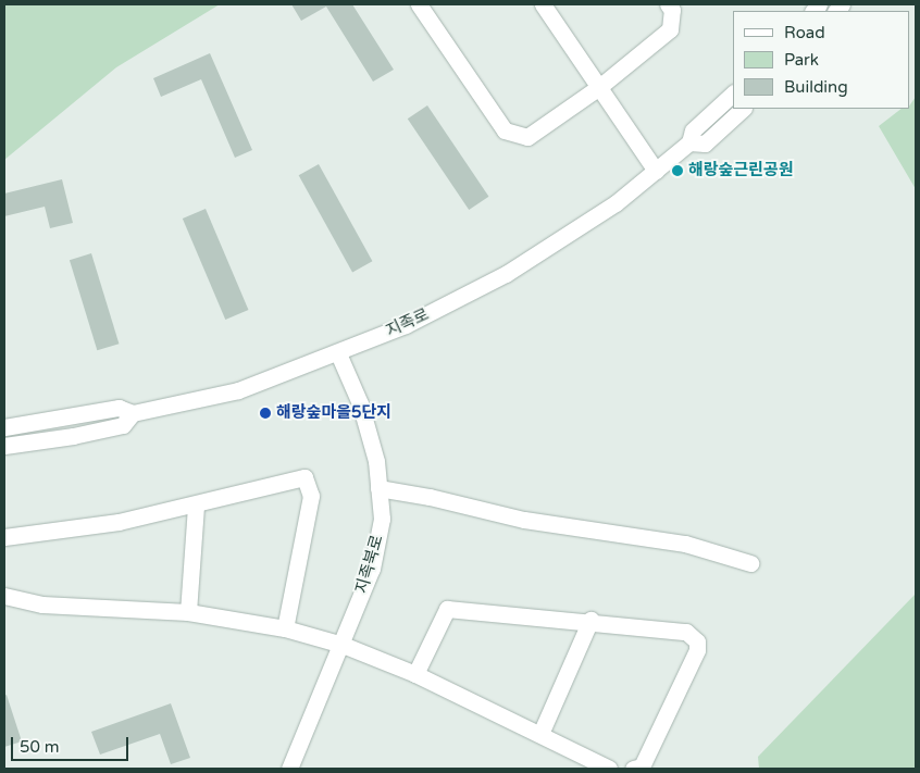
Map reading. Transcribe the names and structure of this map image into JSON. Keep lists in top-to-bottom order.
{
  "streets": {
    "street": ["지족로", "지족북로"]
  },
  "crossings": [
    ["지족로", "지족북로"]
  ],
  "places": ["해랑숲근린공원", "해랑숲마을5단지"],
  "legend": ["Road", "Park", "Building"],
  "scale_bar": "50 m"
}
